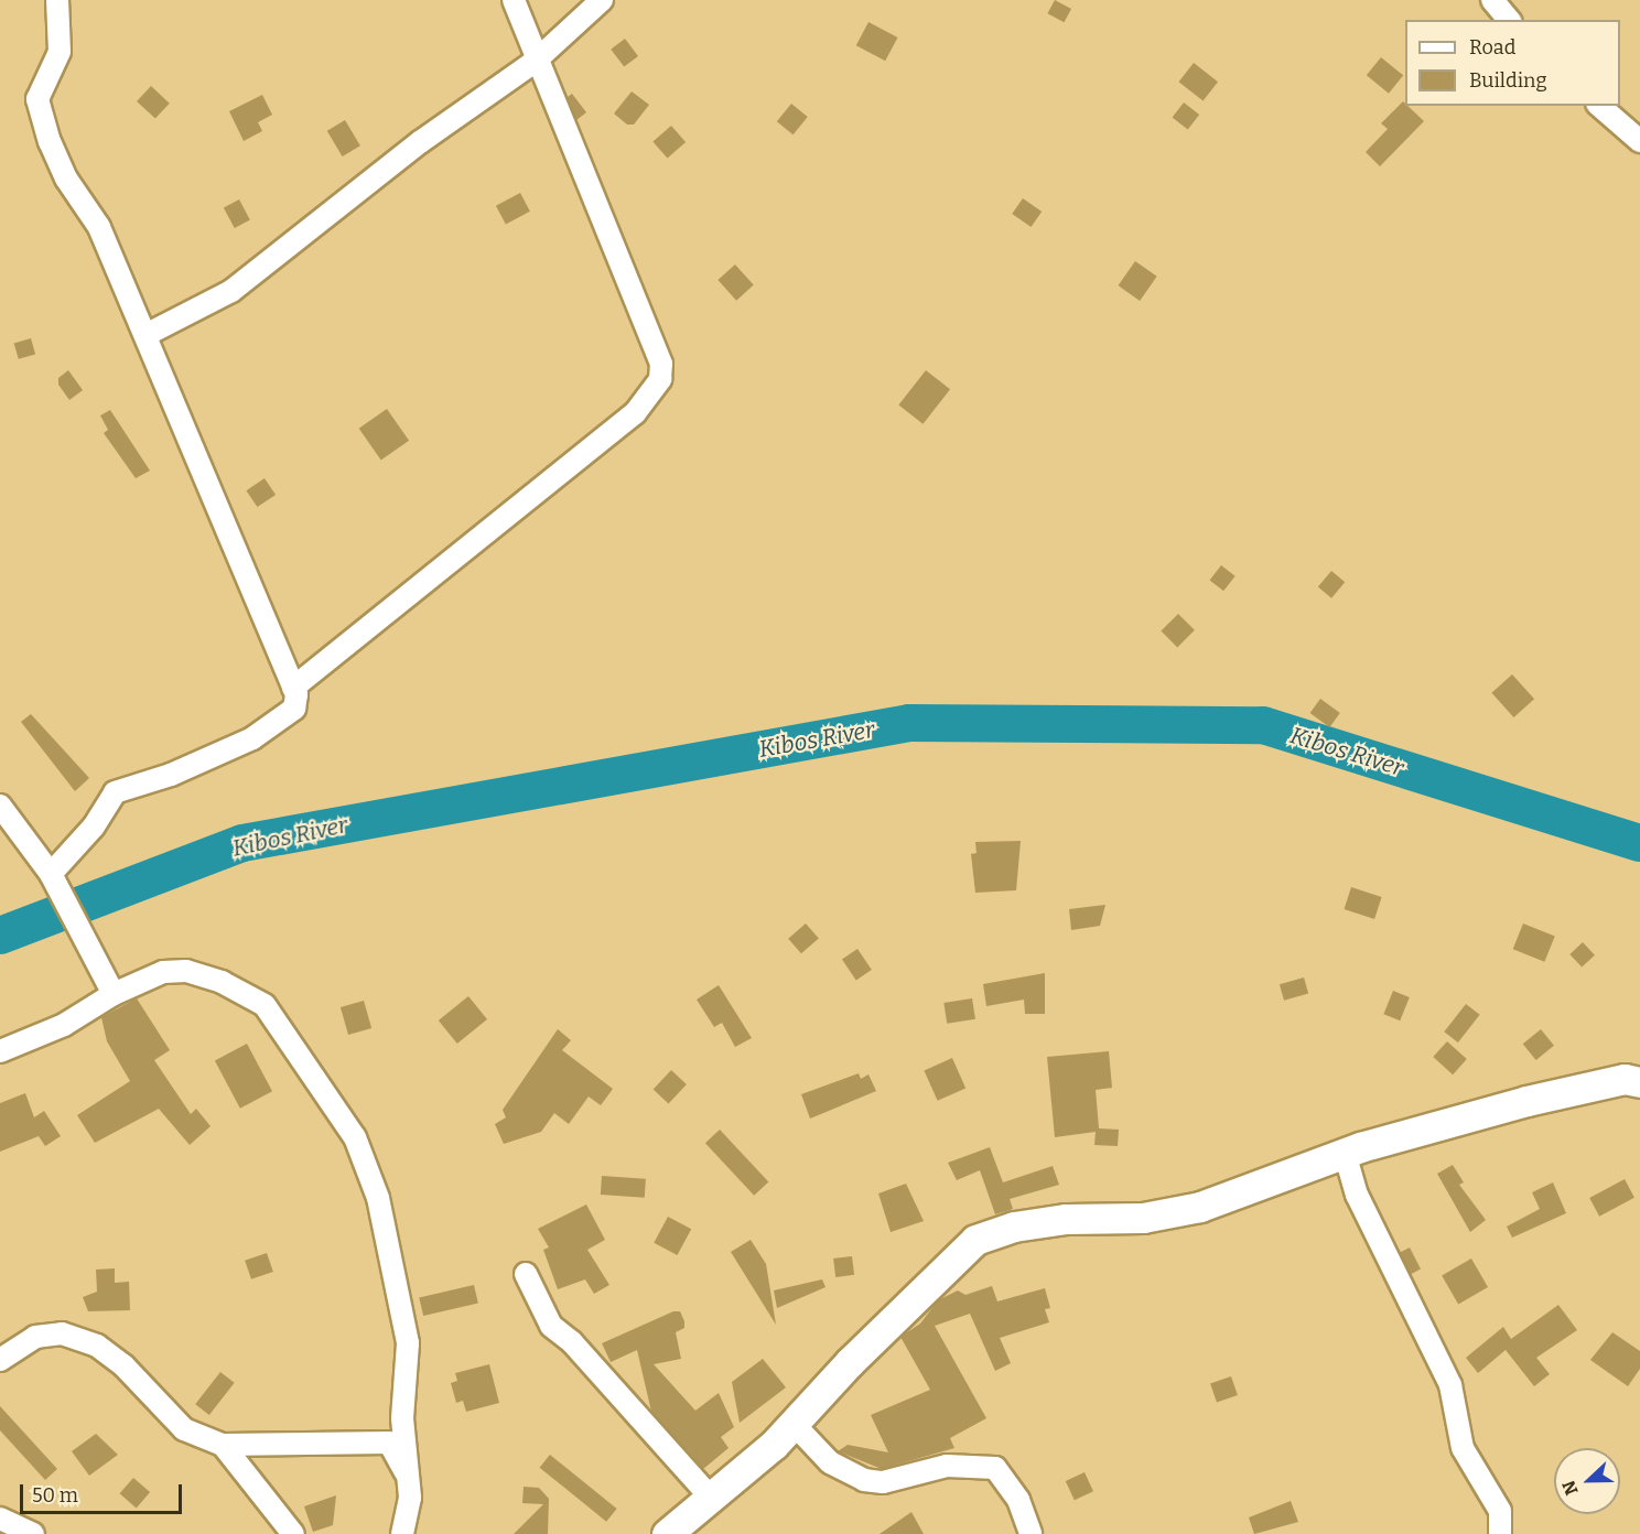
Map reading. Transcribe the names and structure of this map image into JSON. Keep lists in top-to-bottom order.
{
  "water": ["Kibos River"],
  "legend": ["Road", "Building"],
  "scale_bar": "50 m",
  "north": "left"
}
